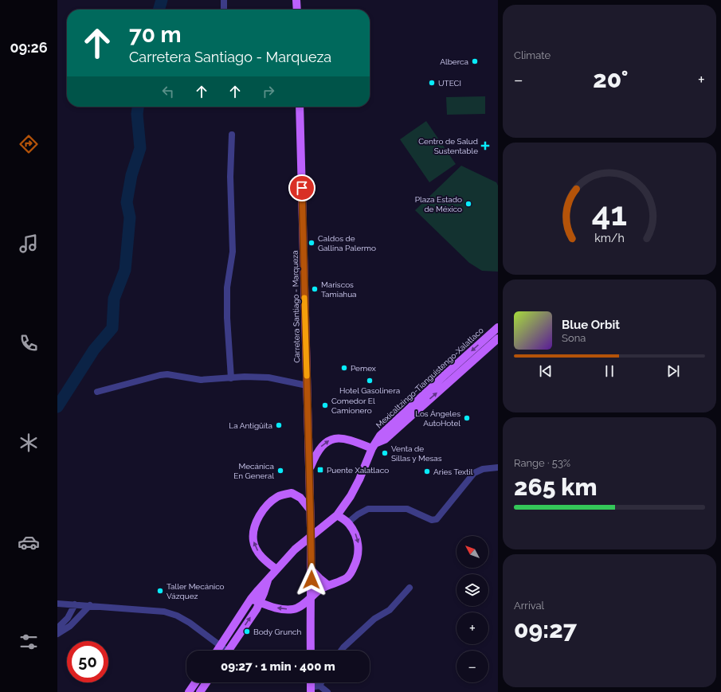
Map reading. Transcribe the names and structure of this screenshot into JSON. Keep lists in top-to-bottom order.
{
  "streets": {
    "main road": ["Carretera Santiago - Marqueza", "Mexicaltzingo-Tianguistengo-Xalatlaco"]
  },
  "places": {
    "other": [
      "Alberca",
      "UTECI",
      "Plaza Estado de México",
      "Caldos de Gallina Palermo",
      "Mariscos Tamiahua",
      "Pemex",
      "Hotel Gasolinera",
      "Comedor El Camionero",
      "Los Ángeles AutoHotel",
      "La Antigüita",
      "Venta de Sillas y Mesas",
      "Mecánica En General",
      "Aries Textil",
      "Taller Mecánico Vázquez",
      "Body Grunch"
    ],
    "health": ["Centro de Salud Sustentable"],
    "transit": ["Puente Xalatlaco"]
  },
  "north": "top left",
  "page": {
    "tabs": "09:26",
    "tile": [
      "Climate",
      ["Range · 53%", "265 km"],
      ["Arrival", "09:27"]
    ],
    "turn": ["70 m", "Carretera Santiago - Marqueza"],
    "heat": ["−", "20°", "+"],
    "song": ["Blue Orbit", "Sona"],
    "map_buttons": ["+", "−"],
    "limit": "50",
    "trip": "09:27 · 1 min · 400 m",
    "gauge": ["41", "km/h"]
  }
}
